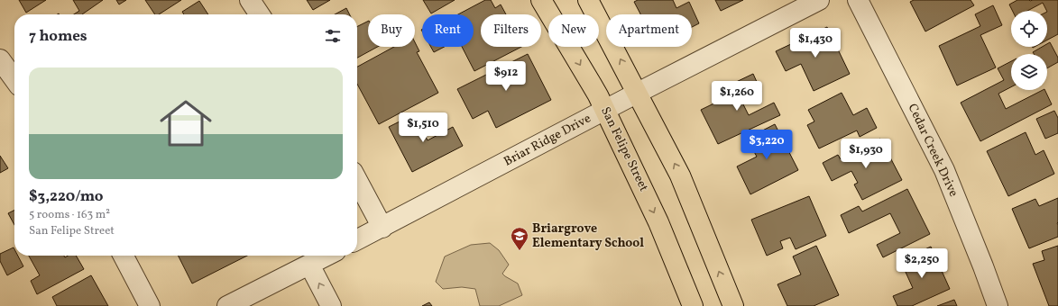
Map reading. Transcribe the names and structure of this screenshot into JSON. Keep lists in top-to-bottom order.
{
  "streets": {
    "main road": ["San Felipe Street"],
    "street": ["Briar Ridge Drive", "Cedar Creek Drive"]
  },
  "crossings": [
    ["Briar Ridge Drive", "San Felipe Street"]
  ],
  "places": {
    "school or university": ["Briargrove Elementary School"]
  },
  "page": {
    "chip": [
      "Buy",
      "Rent",
      "Filters",
      "New",
      "Apartment"
    ],
    "heading": "7 homes",
    "price": [
      "$1,430",
      "$912",
      "$1,260",
      "$1,510",
      "$3,220",
      "$1,930",
      "$2,250"
    ],
    "list": [
      {
        "name": "$3,220/mo",
        "note": "5 rooms · 163 m² · San Felipe Street"
      }
    ]
  }
}
